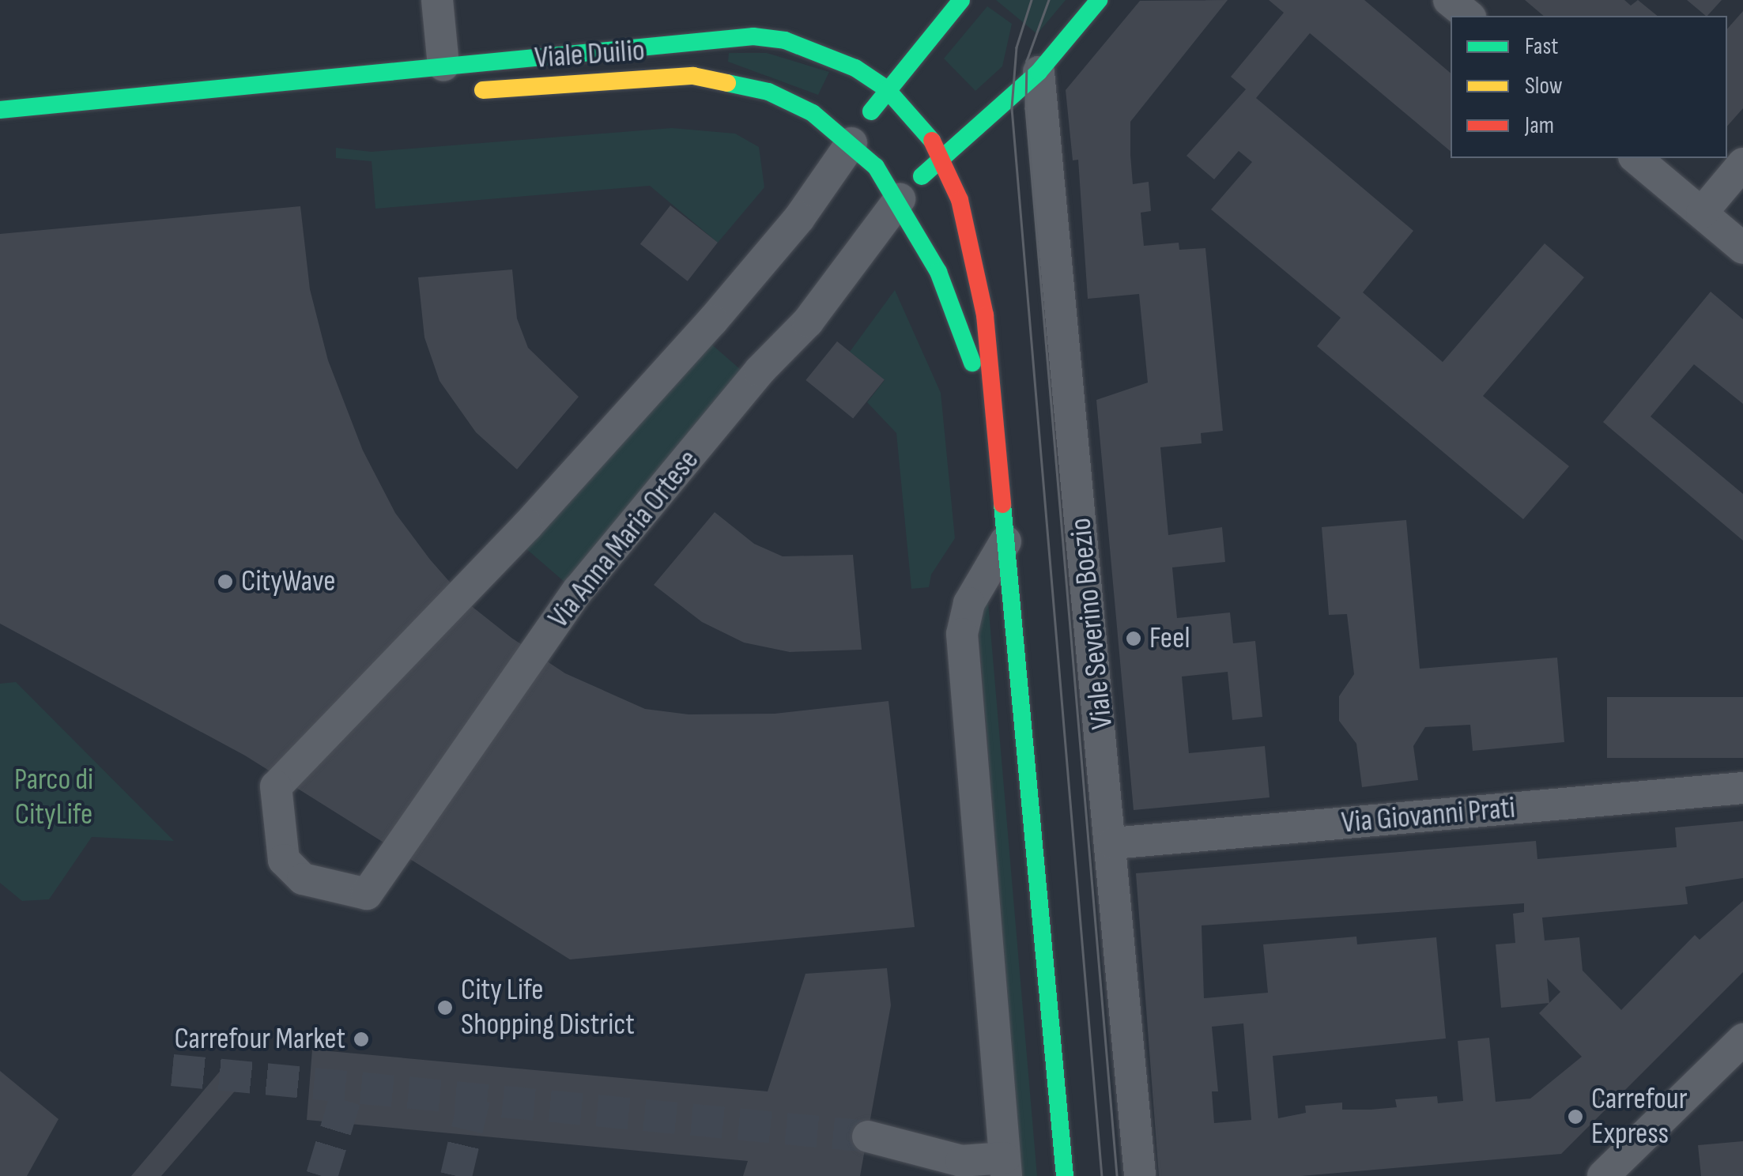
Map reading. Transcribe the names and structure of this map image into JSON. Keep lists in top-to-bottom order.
{
  "streets": {
    "street": [
      "Viale Duilio",
      "Via Anna Maria Ortese",
      "Viale Severino Boezio",
      "Via Giovanni Prati"
    ]
  },
  "crossings": [
    ["Viale Duilio", "Via Anna Maria Ortese"],
    ["Viale Severino Boezio", "Via Giovanni Prati"]
  ],
  "parks": ["Parco di CityLife"],
  "places": [
    "CityWave",
    "Feel",
    "City Life Shopping District",
    "Carrefour Market",
    "Carrefour Express"
  ],
  "legend": ["Fast", "Slow", "Jam"]
}
